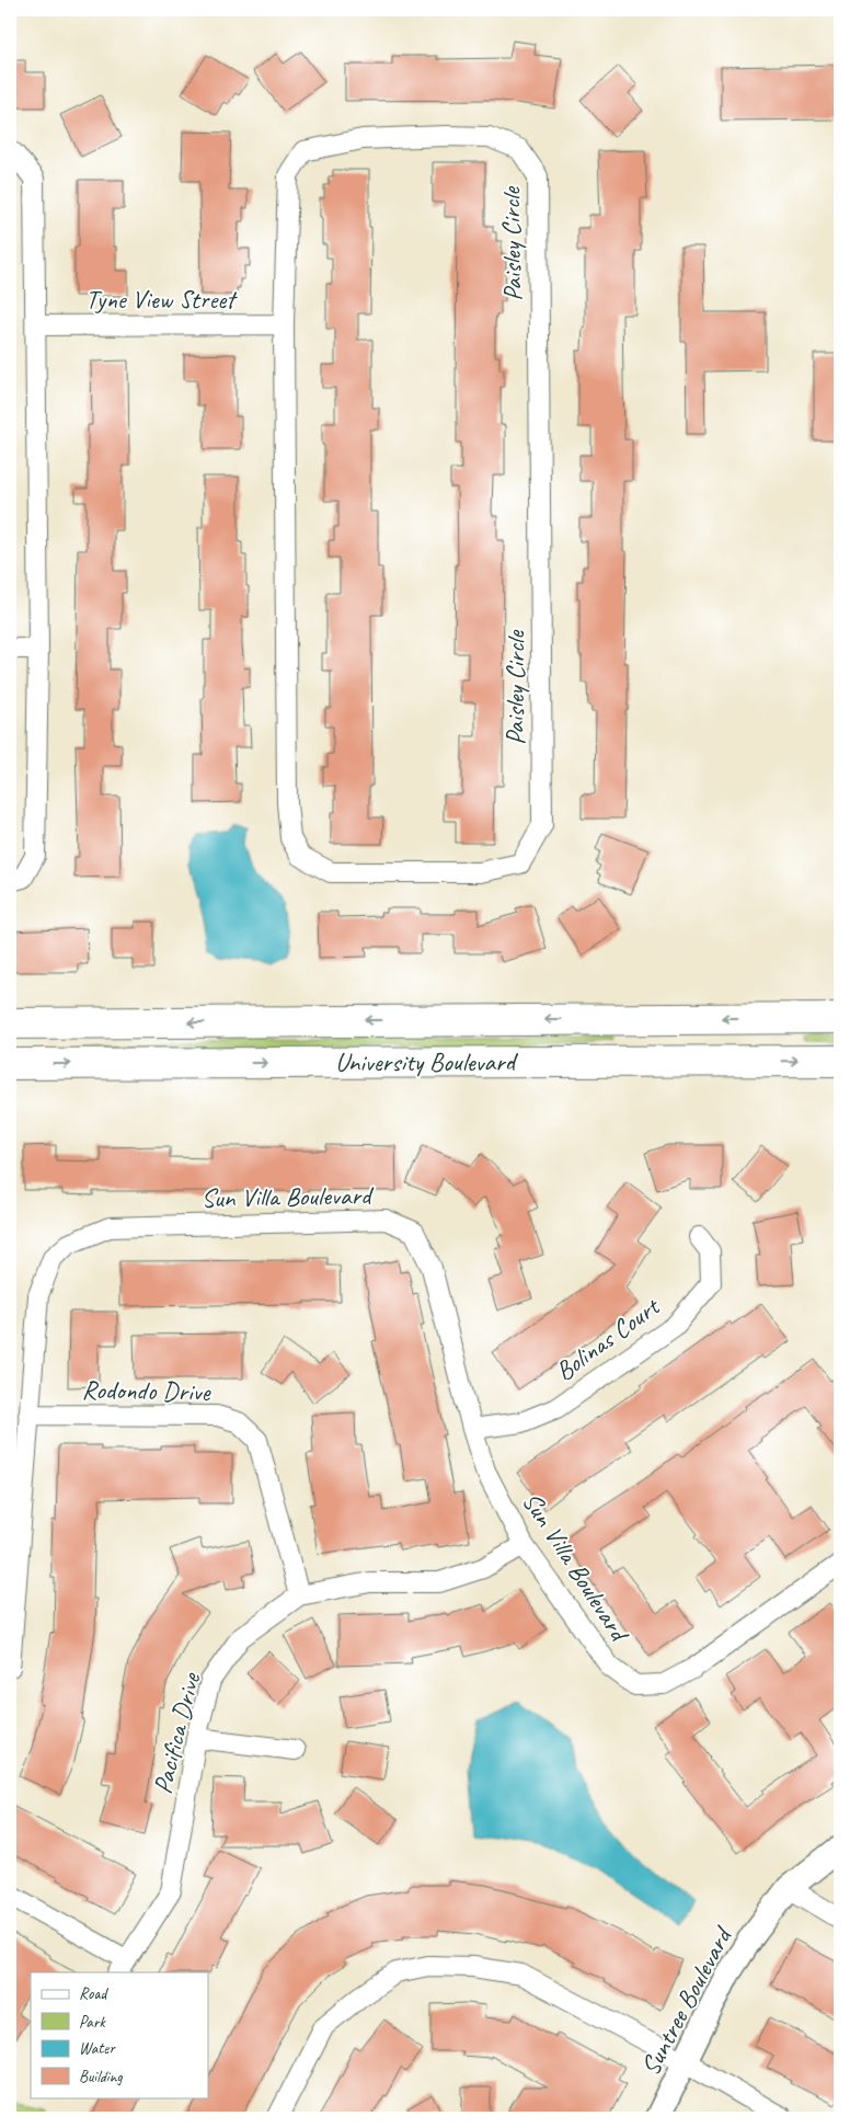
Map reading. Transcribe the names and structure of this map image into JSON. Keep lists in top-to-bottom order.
{
  "streets": {
    "main road": ["University Boulevard"],
    "street": [
      "Paisley Circle",
      "Tyne View Street",
      "Sun Villa Boulevard",
      "Bolinas Court",
      "Rodondo Drive",
      "Pacifica Drive",
      "Suntree Boulevard"
    ]
  },
  "crossings": [
    ["Paisley Circle", "Tyne View Street"],
    ["Sun Villa Boulevard", "Bolinas Court"],
    ["Sun Villa Boulevard", "Rodondo Drive"],
    ["Sun Villa Boulevard", "Pacifica Drive"],
    ["Rodondo Drive", "Pacifica Drive"]
  ],
  "legend": [
    "Road",
    "Park",
    "Water",
    "Building"
  ]
}
